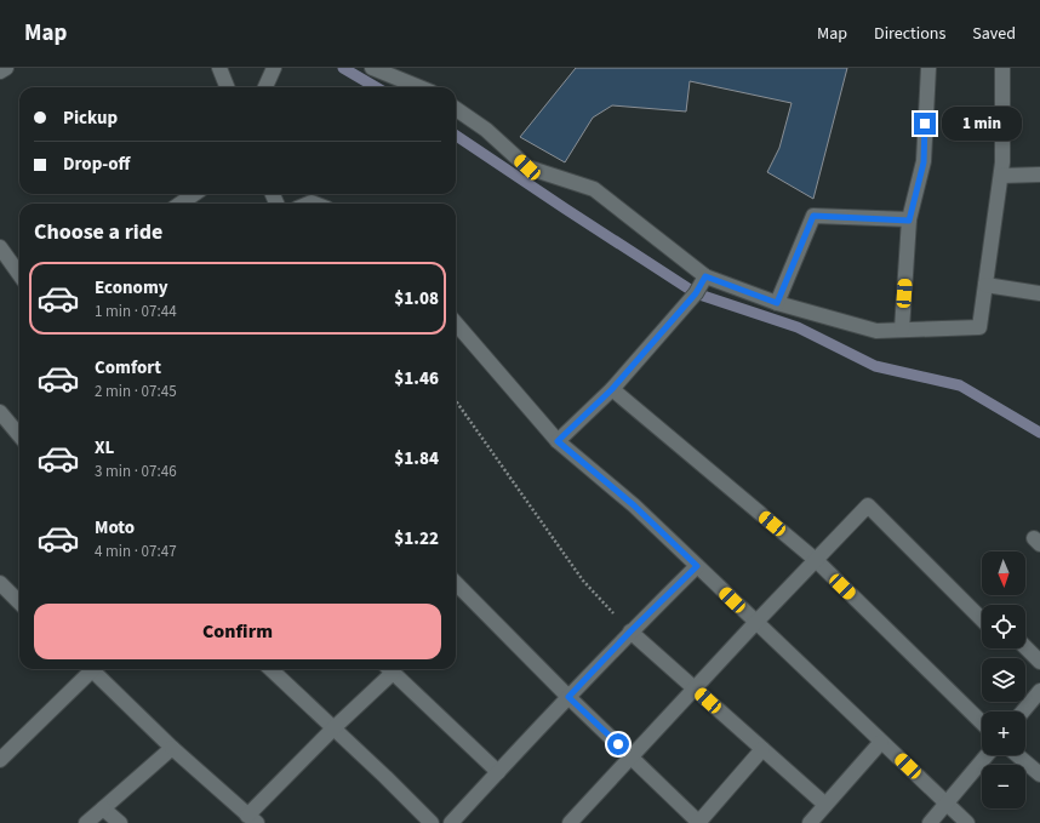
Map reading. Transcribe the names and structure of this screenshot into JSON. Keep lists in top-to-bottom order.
{
  "north": "bottom",
  "page": {
    "header": "Map",
    "nav": ["Map", "Directions", "Saved"],
    "banner": ["Pickup", "Drop-off"],
    "bubble": "1 min",
    "heading": "Choose a ride",
    "list": [
      {
        "name": "Economy",
        "note": "1 min · 07:44",
        "value": "$1.08"
      },
      {
        "name": "Comfort",
        "note": "2 min · 07:45",
        "value": "$1.46"
      },
      {
        "name": "XL",
        "note": "3 min · 07:46",
        "value": "$1.84"
      },
      {
        "name": "Moto",
        "note": "4 min · 07:47",
        "value": "$1.22"
      }
    ],
    "map_buttons": ["+", "−"],
    "buttons": "Confirm"
  }
}
